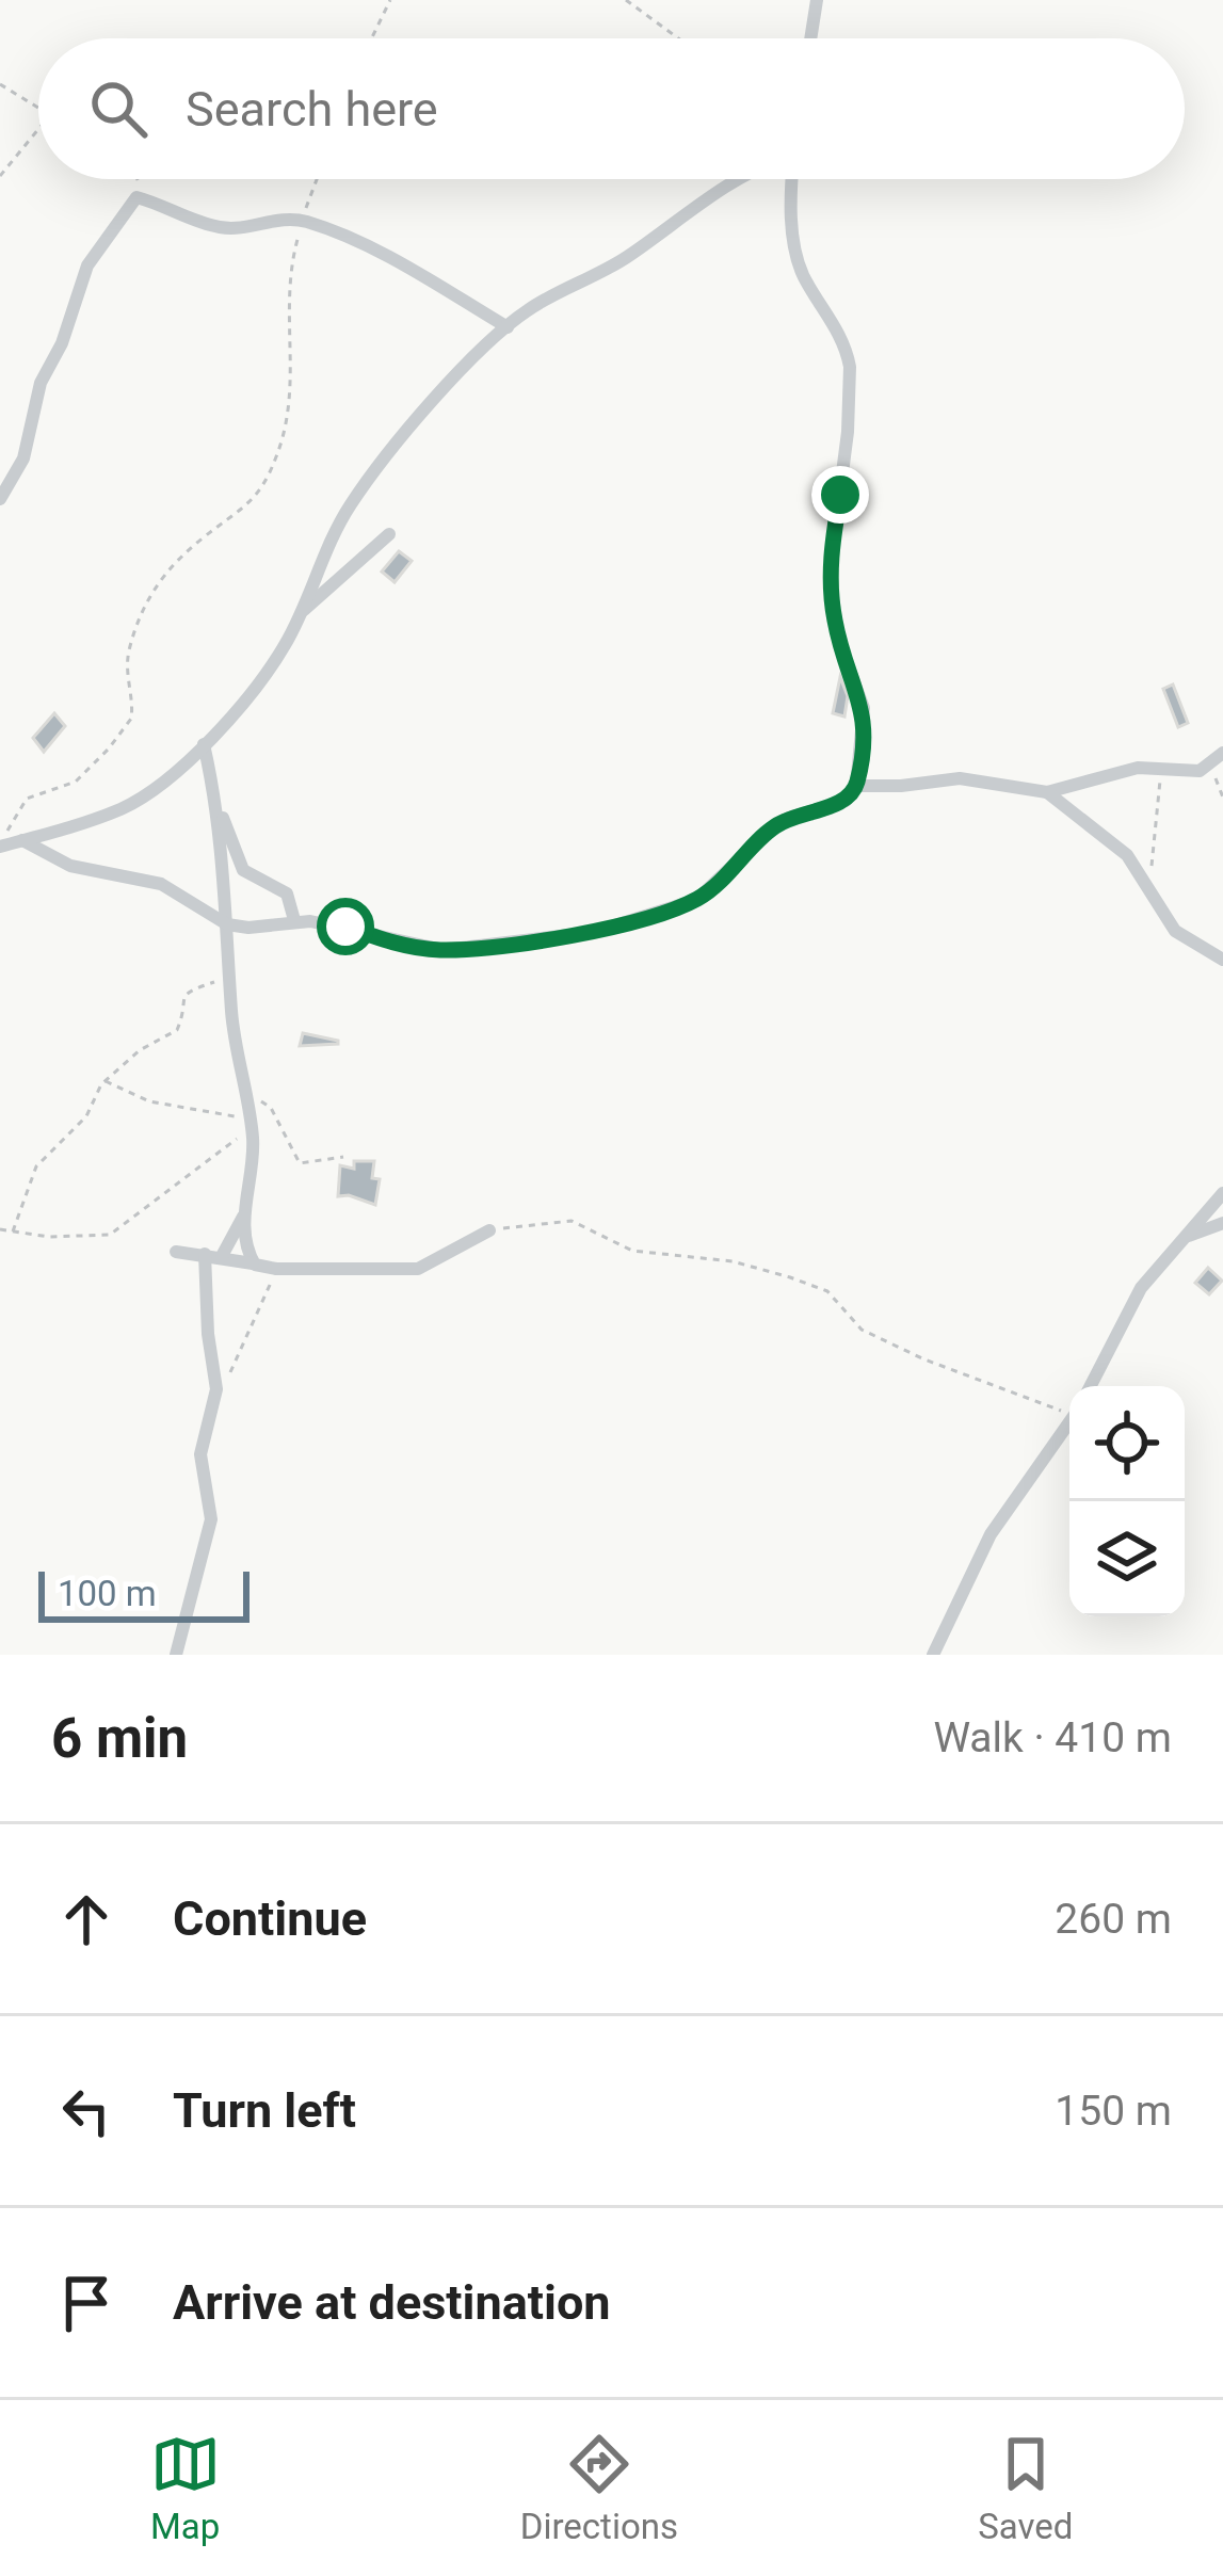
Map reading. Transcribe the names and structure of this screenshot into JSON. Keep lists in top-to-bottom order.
{
  "scale_bar": "100 m",
  "page": {
    "search": "Search here",
    "scale": "100 m",
    "heading": ["6 min", "Walk · 410 m"],
    "list": [
      ["Continue", "260 m"],
      ["Turn left", "150 m"],
      "Arrive at destination"
    ],
    "nav": ["Map", "Directions", "Saved"]
  }
}
